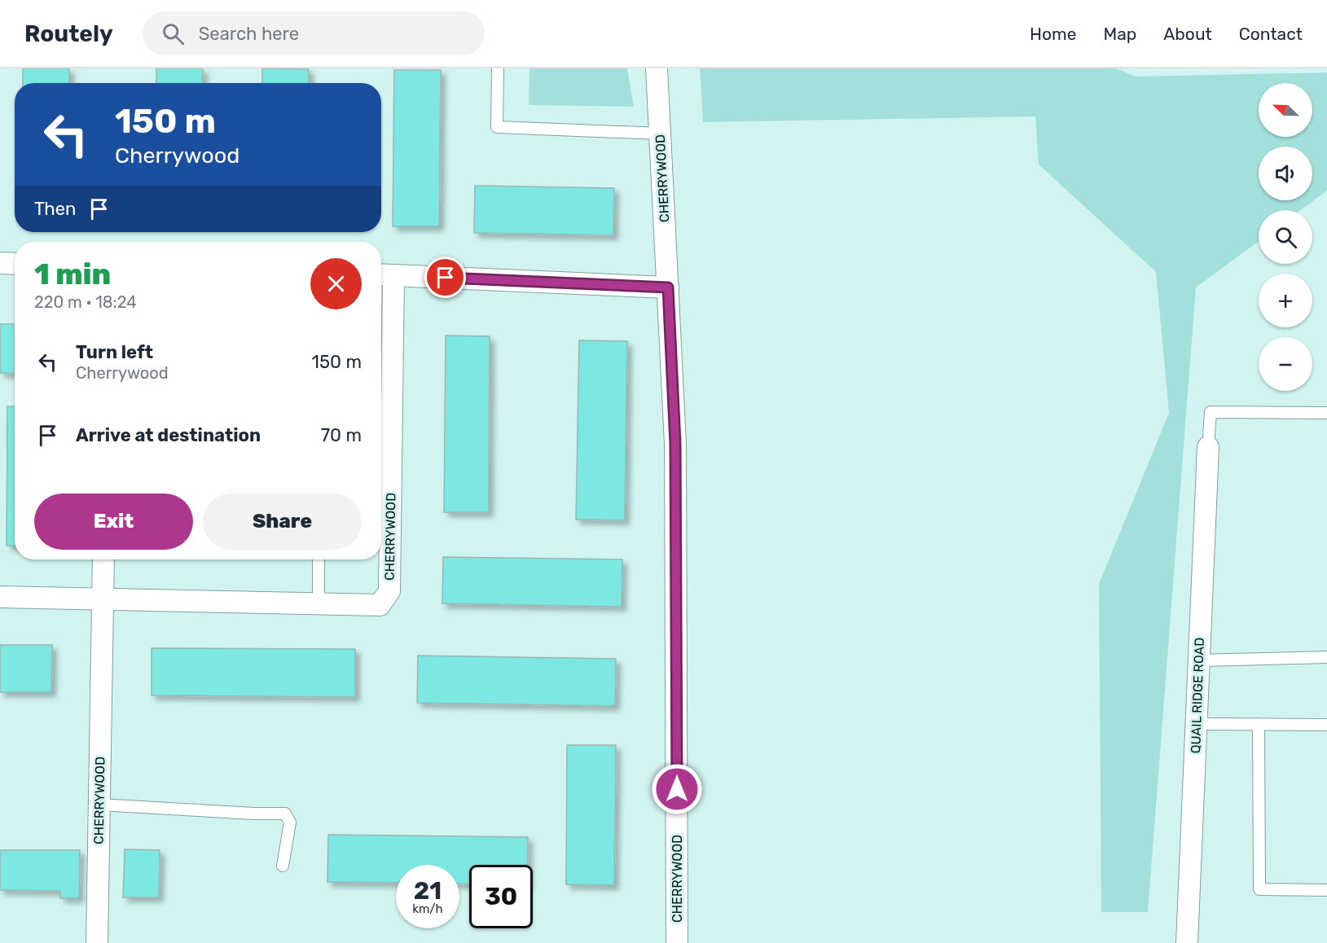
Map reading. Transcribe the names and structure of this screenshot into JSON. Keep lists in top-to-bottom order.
{
  "streets": {
    "street": ["CHERRYWOOD", "QUAIL RIDGE ROAD"]
  },
  "north": "top left",
  "page": {
    "header": "Routely",
    "search": "Search here",
    "nav": [
      "Home",
      "Map",
      "About",
      "Contact"
    ],
    "map_buttons": ["+", "−"],
    "turn": ["150 m", "Cherrywood"],
    "then": "Then",
    "heading": ["1 min", "220 m · 18:24"],
    "list": [
      {
        "name": "Turn left",
        "note": "Cherrywood",
        "value": "150 m"
      },
      {
        "name": "Arrive at destination",
        "value": "70 m"
      }
    ],
    "buttons": ["Exit", "Share"],
    "speed": "21 km/h",
    "limit": "30"
  }
}
